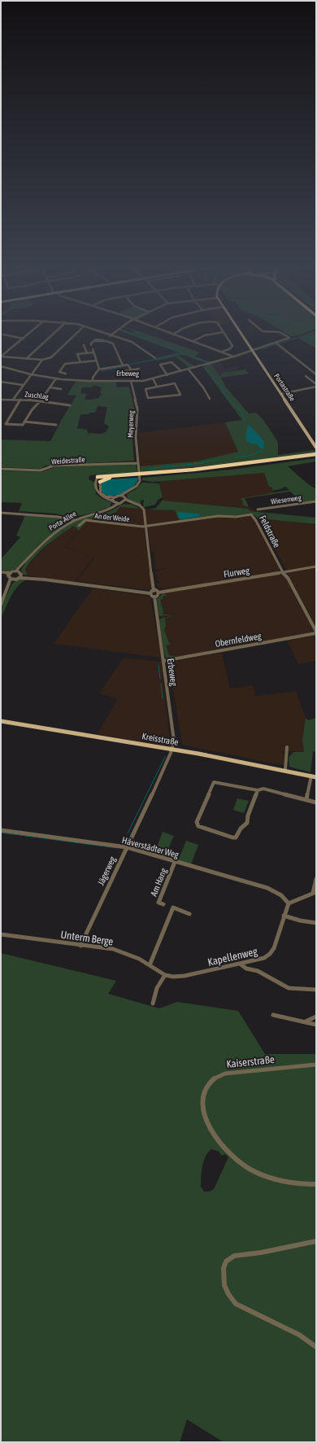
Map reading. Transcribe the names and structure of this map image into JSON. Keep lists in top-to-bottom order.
{
  "streets": {
    "main road": ["Portastraße", "Kreisstraße"],
    "street": [
      "Erbeweg",
      "Zuschlag",
      "Meyerweg",
      "Weidestraße",
      "Wiesenweg",
      "An der Weide",
      "Porta-Allee",
      "Feldstraße",
      "Flurweg",
      "Obernfeldweg",
      "Häverstädter Weg",
      "Jägerweg",
      "Am Hang",
      "Unterm Berge",
      "Kapellenweg",
      "Kaiserstraße"
    ]
  },
  "crossings": [
    ["Erbeweg", "Portastraße"],
    ["Erbeweg", "Meyerweg"],
    ["Erbeweg", "Obernfeldweg"],
    ["Erbeweg", "Kreisstraße"],
    ["Erbeweg", "Jägerweg"],
    ["Meyerweg", "Weidestraße"],
    ["An der Weide", "Feldstraße"],
    ["Feldstraße", "Flurweg"],
    ["Feldstraße", "Obernfeldweg"],
    ["Kreisstraße", "Jägerweg"],
    ["Häverstädter Weg", "Jägerweg"],
    ["Häverstädter Weg", "Am Hang"],
    ["Häverstädter Weg", "Kapellenweg"],
    ["Jägerweg", "Unterm Berge"],
    ["Unterm Berge", "Kapellenweg"]
  ]
}
